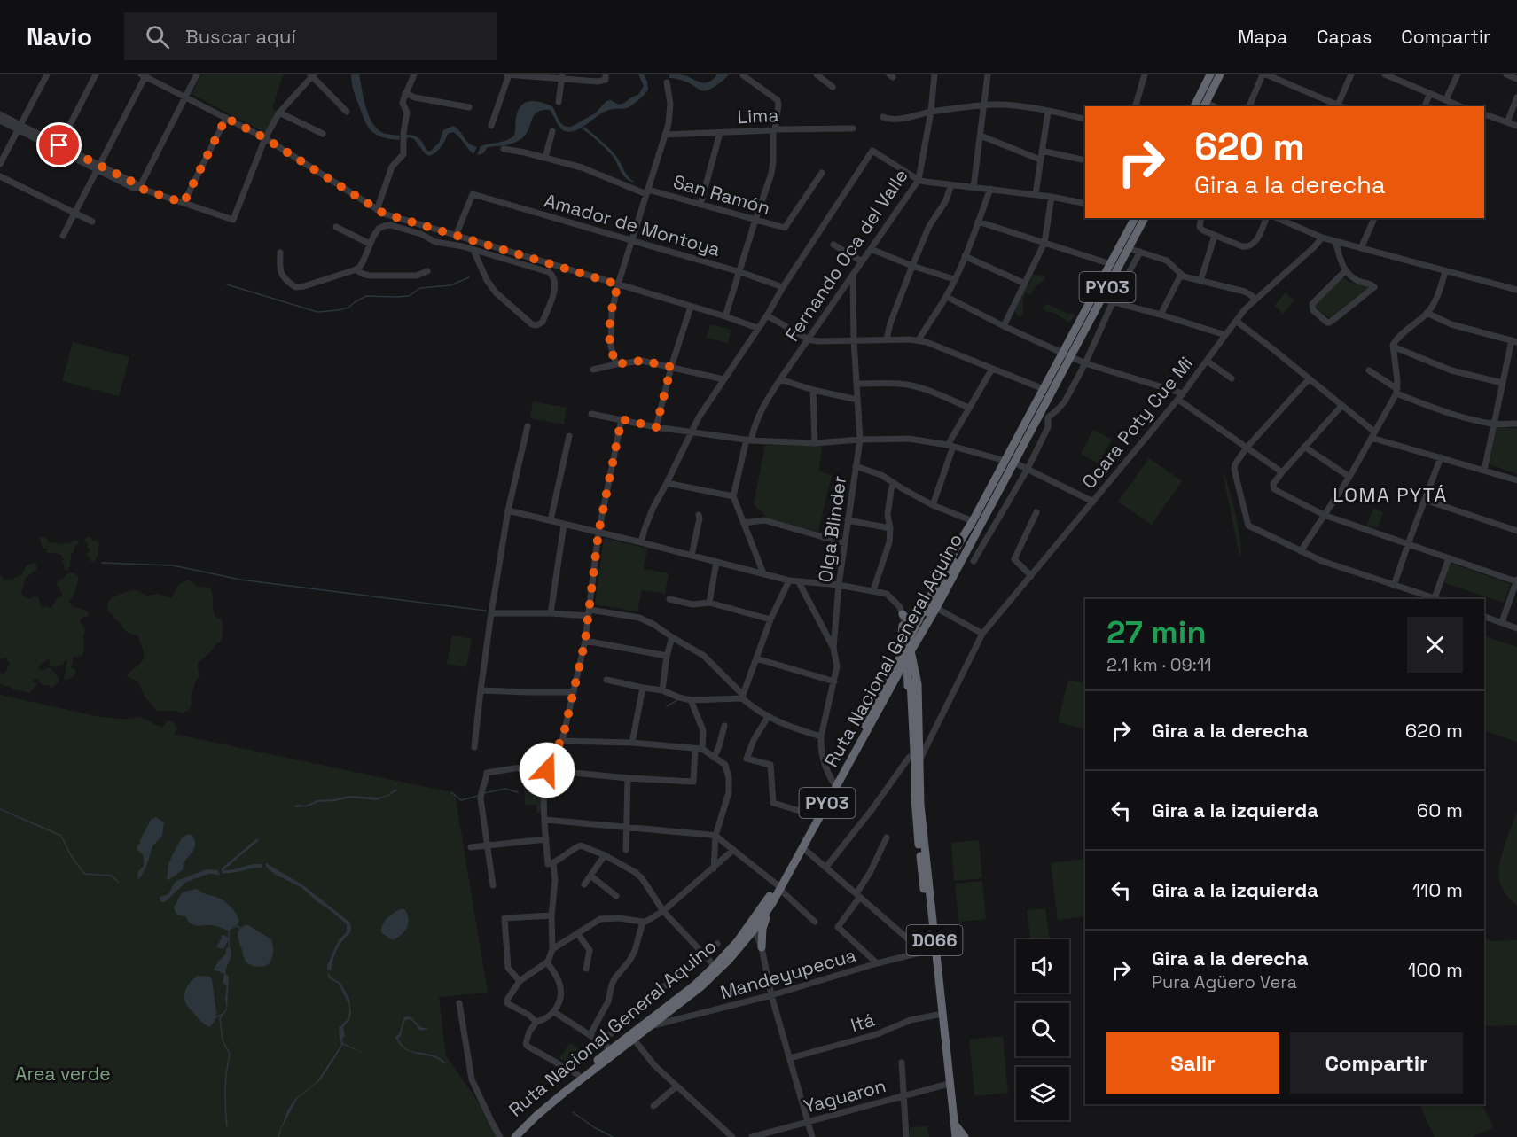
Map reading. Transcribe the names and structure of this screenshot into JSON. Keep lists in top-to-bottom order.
{
  "streets": {
    "highway": ["PY03", "Ruta Nacional General Aquino", "D066"],
    "street": [
      "Lima",
      "San Ramón",
      "Amador de Montoya",
      "Fernando Oca del Valle",
      "Ocara Poty Cue Mi",
      "Olga Blinder",
      "Mandeyupecua",
      "Itá",
      "Yaguaron"
    ]
  },
  "crossings": [
    ["Fernando Oca del Valle", "Olga Blinder"],
    ["Ocara Poty Cue Mi", "D066"],
    ["Olga Blinder", "Ruta Nacional General Aquino"],
    ["Ruta Nacional General Aquino", "D066"],
    ["Ruta Nacional General Aquino", "Mandeyupecua"],
    ["D066", "Mandeyupecua"],
    ["D066", "Itá"],
    ["D066", "Yaguaron"]
  ],
  "districts": ["LOMA PYTÁ"],
  "parks": ["Area verde"],
  "page": {
    "header": "Navio",
    "search": "Buscar aquí",
    "nav": ["Mapa", "Capas", "Compartir"],
    "turn": ["620 m", "Gira a la derecha"],
    "heading": ["27 min", "2.1 km · 09:11"],
    "list": [
      {
        "name": "Gira a la derecha",
        "value": "620 m"
      },
      {
        "name": "Gira a la izquierda",
        "value": "60 m"
      },
      {
        "name": "Gira a la izquierda",
        "value": "110 m"
      },
      {
        "name": "Gira a la derecha",
        "note": "Pura Agüero Vera",
        "value": "100 m"
      }
    ],
    "buttons": ["Salir", "Compartir"]
  }
}
